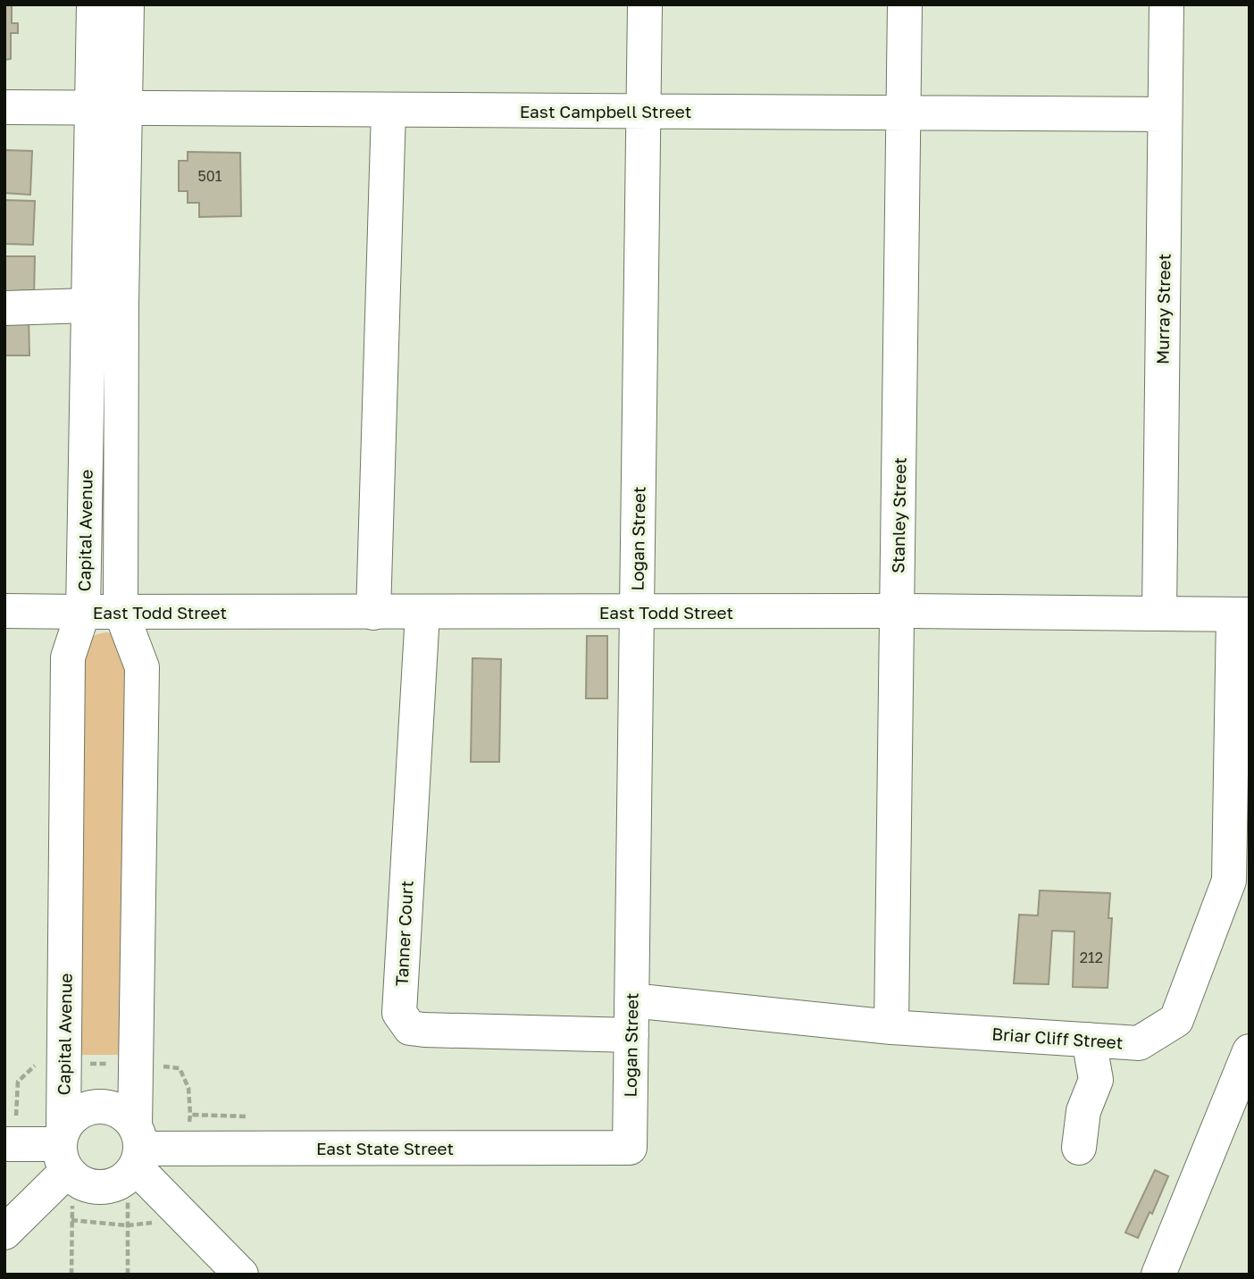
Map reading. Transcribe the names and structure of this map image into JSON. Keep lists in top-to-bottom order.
{
  "streets": {
    "street": [
      "East Campbell Street",
      "Murray Street",
      "Stanley Street",
      "Capital Avenue",
      "Logan Street",
      "East Todd Street",
      "Tanner Court",
      "Briar Cliff Street",
      "East State Street"
    ]
  },
  "crossings": [
    ["East Campbell Street", "Murray Street"],
    ["East Campbell Street", "Stanley Street"],
    ["East Campbell Street", "Capital Avenue"],
    ["East Campbell Street", "Logan Street"],
    ["Murray Street", "East Todd Street"],
    ["Stanley Street", "East Todd Street"],
    ["Stanley Street", "Briar Cliff Street"],
    ["Capital Avenue", "East Todd Street"],
    ["Capital Avenue", "East State Street"],
    ["Logan Street", "East Todd Street"],
    ["Logan Street", "Tanner Court"],
    ["Logan Street", "Briar Cliff Street"],
    ["Logan Street", "East State Street"],
    ["East Todd Street", "Tanner Court"],
    ["East Todd Street", "Briar Cliff Street"]
  ],
  "house_numbers": ["501", "212"]
}
